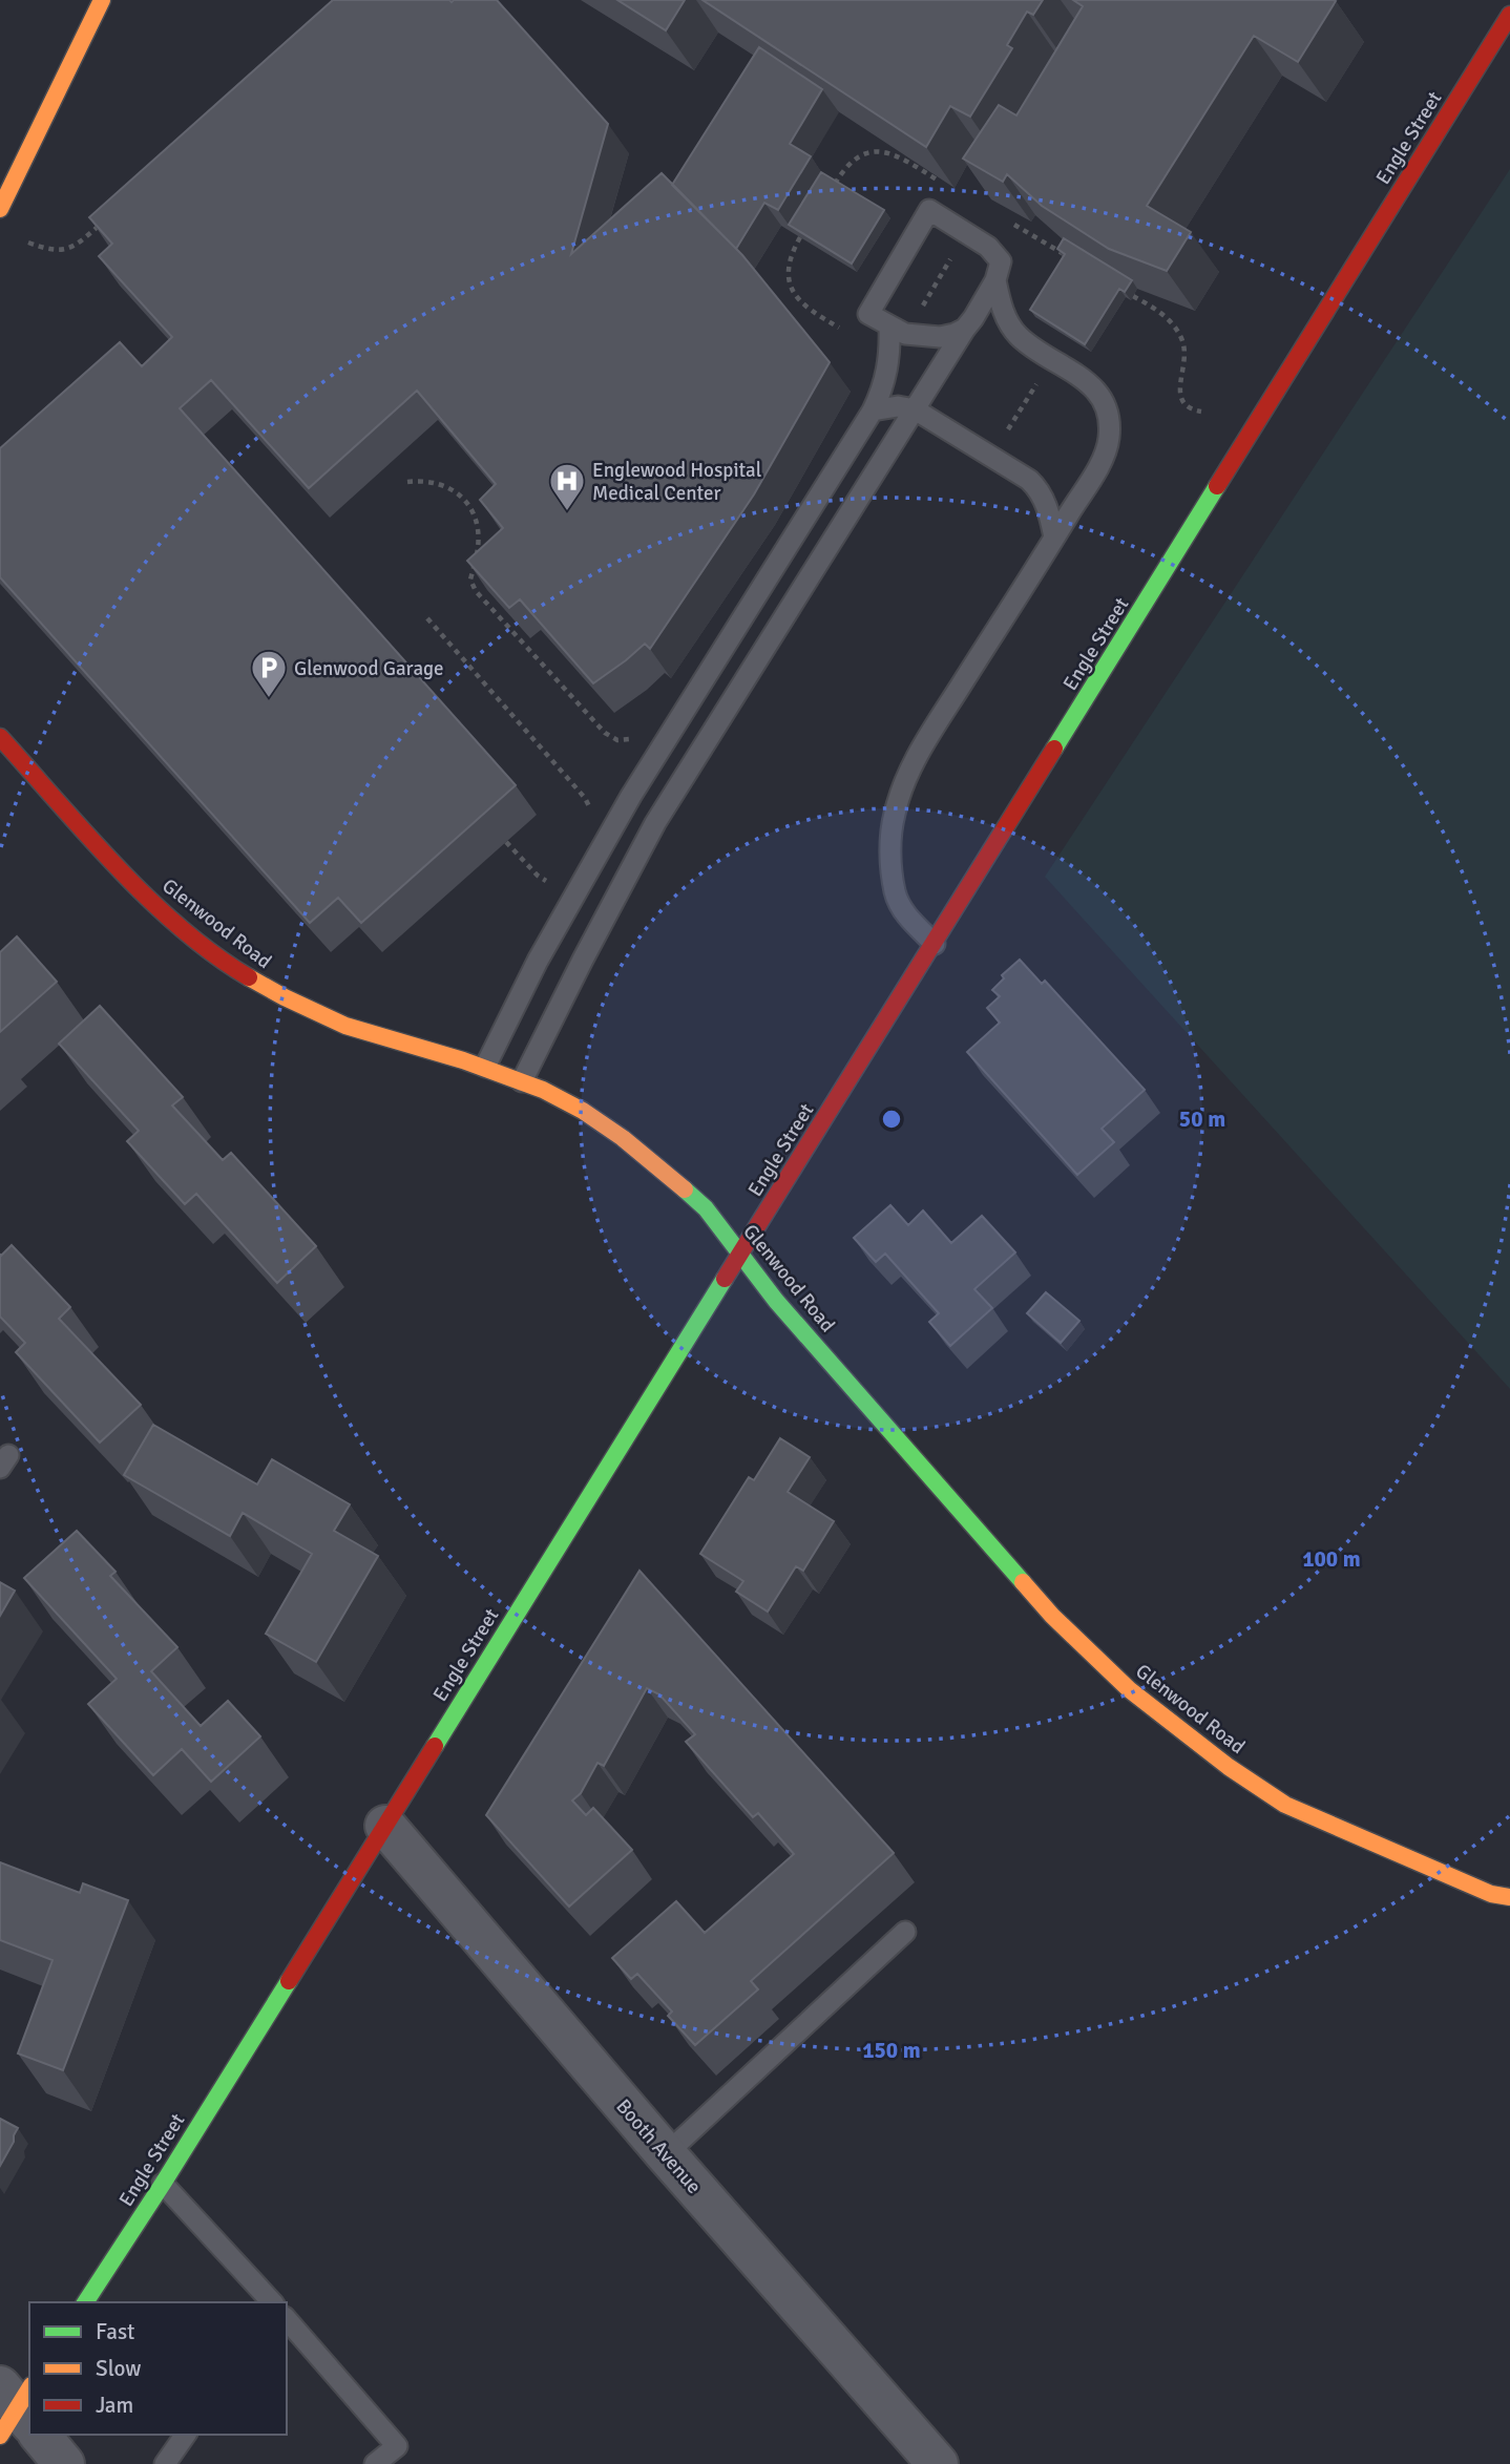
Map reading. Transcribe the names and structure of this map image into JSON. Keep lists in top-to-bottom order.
{
  "streets": {
    "main road": ["Engle Street", "Glenwood Road"],
    "street": ["Booth Avenue"]
  },
  "crossings": [
    ["Engle Street", "Glenwood Road"],
    ["Engle Street", "Booth Avenue"]
  ],
  "places": {
    "hospital": ["Englewood Hospital Medical Center"],
    "parking": ["Glenwood Garage"]
  },
  "legend": ["Fast", "Slow", "Jam"],
  "rings": ["50 m", "100 m", "150 m"]
}
